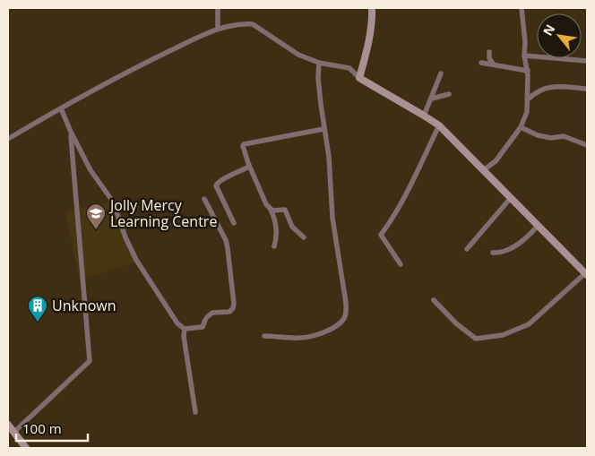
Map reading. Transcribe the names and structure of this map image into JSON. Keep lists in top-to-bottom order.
{
  "places": {
    "school or university": ["Jolly Mercy Learning Centre"],
    "building": ["Unknown"]
  },
  "scale_bar": "100 m",
  "north": "top left"
}
